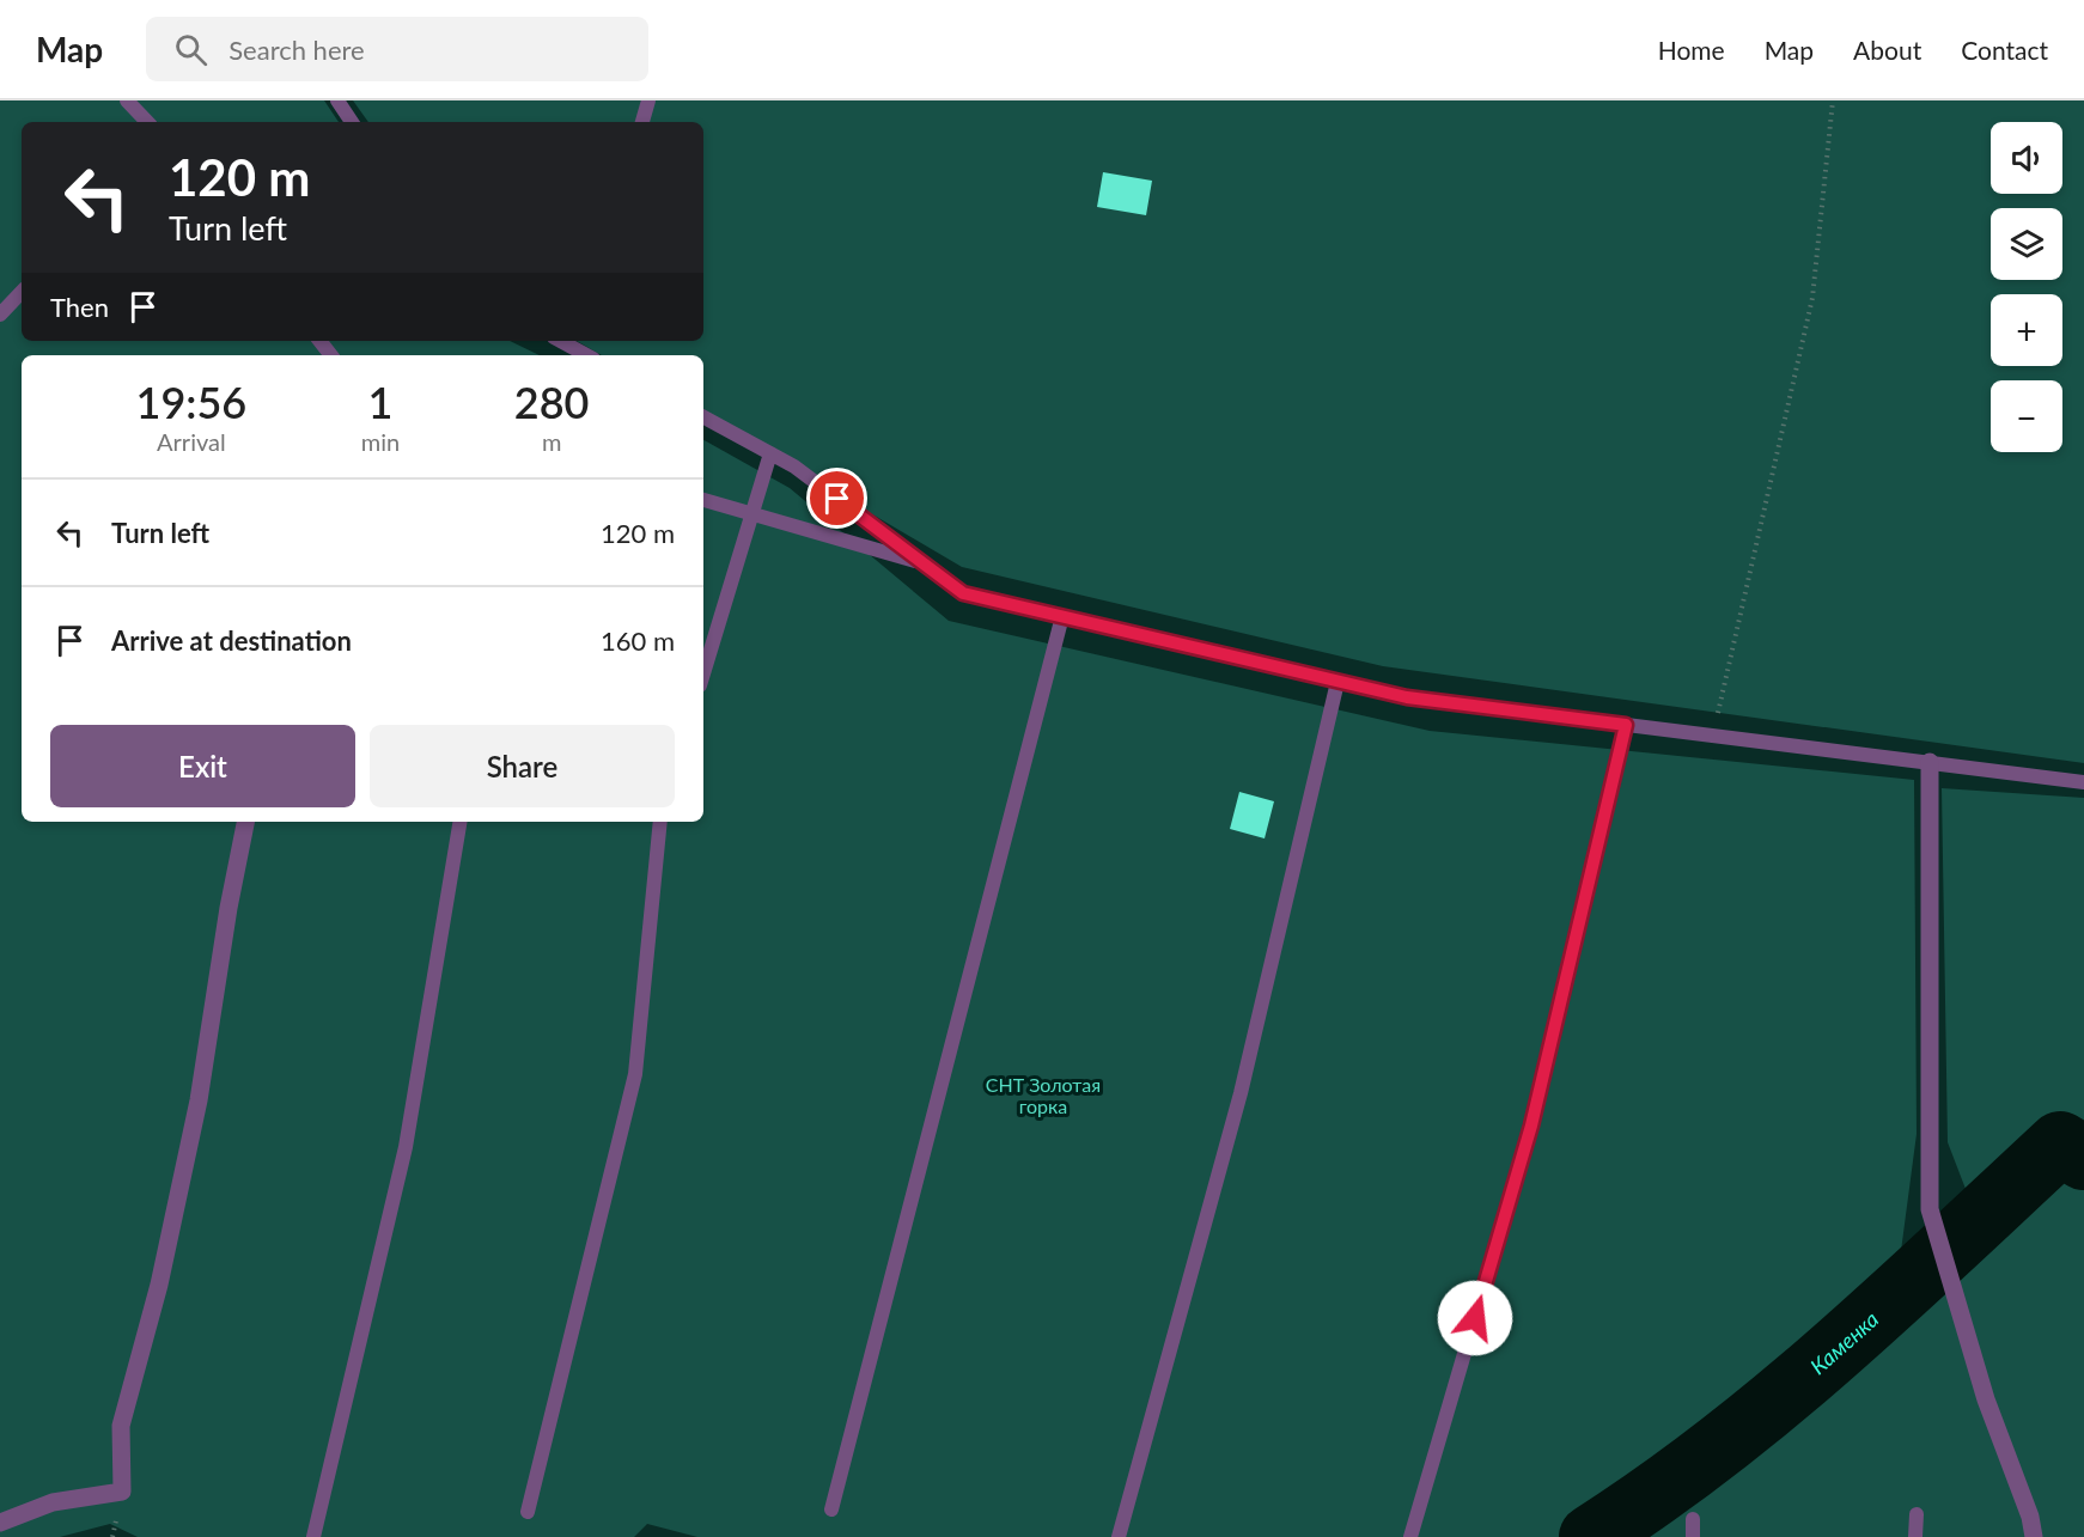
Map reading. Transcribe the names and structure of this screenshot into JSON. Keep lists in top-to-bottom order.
{
  "water": ["Каменка"],
  "parks": ["СНТ Золотая горка"],
  "page": {
    "header": "Map",
    "search": "Search here",
    "nav": [
      "Home",
      "Map",
      "About",
      "Contact"
    ],
    "map_buttons": ["+", "−"],
    "turn": ["120 m", "Turn left"],
    "then": "Then",
    "eta": [
      "19:56",
      "Arrival",
      "1",
      "min",
      "280",
      "m"
    ],
    "list": [
      {
        "name": "Turn left",
        "value": "120 m"
      },
      {
        "name": "Arrive at destination",
        "value": "160 m"
      }
    ],
    "buttons": ["Exit", "Share"]
  }
}
